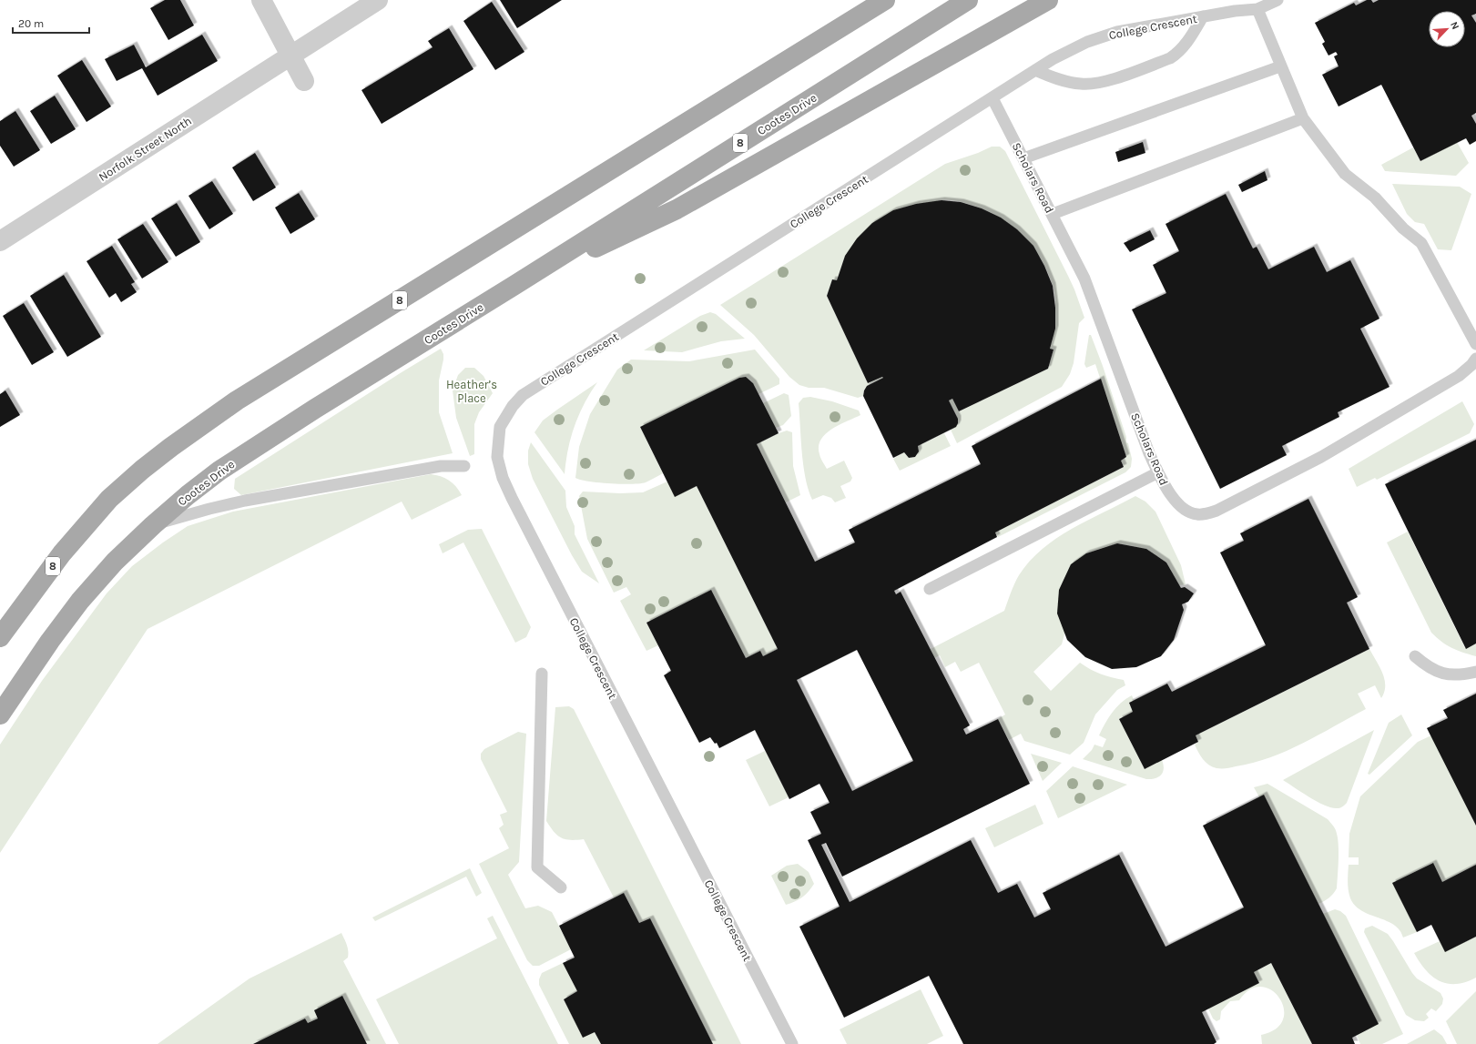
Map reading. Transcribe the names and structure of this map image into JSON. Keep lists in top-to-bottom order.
{
  "streets": {
    "main road": ["Cootes Drive", "8"],
    "street": ["Norfolk Street North"],
    "lane": ["College Crescent", "Scholars Road"]
  },
  "crossings": [
    ["College Crescent", "Scholars Road"]
  ],
  "parks": ["Heather’s Place"],
  "scale_bar": "20 m",
  "north": "top right"
}
